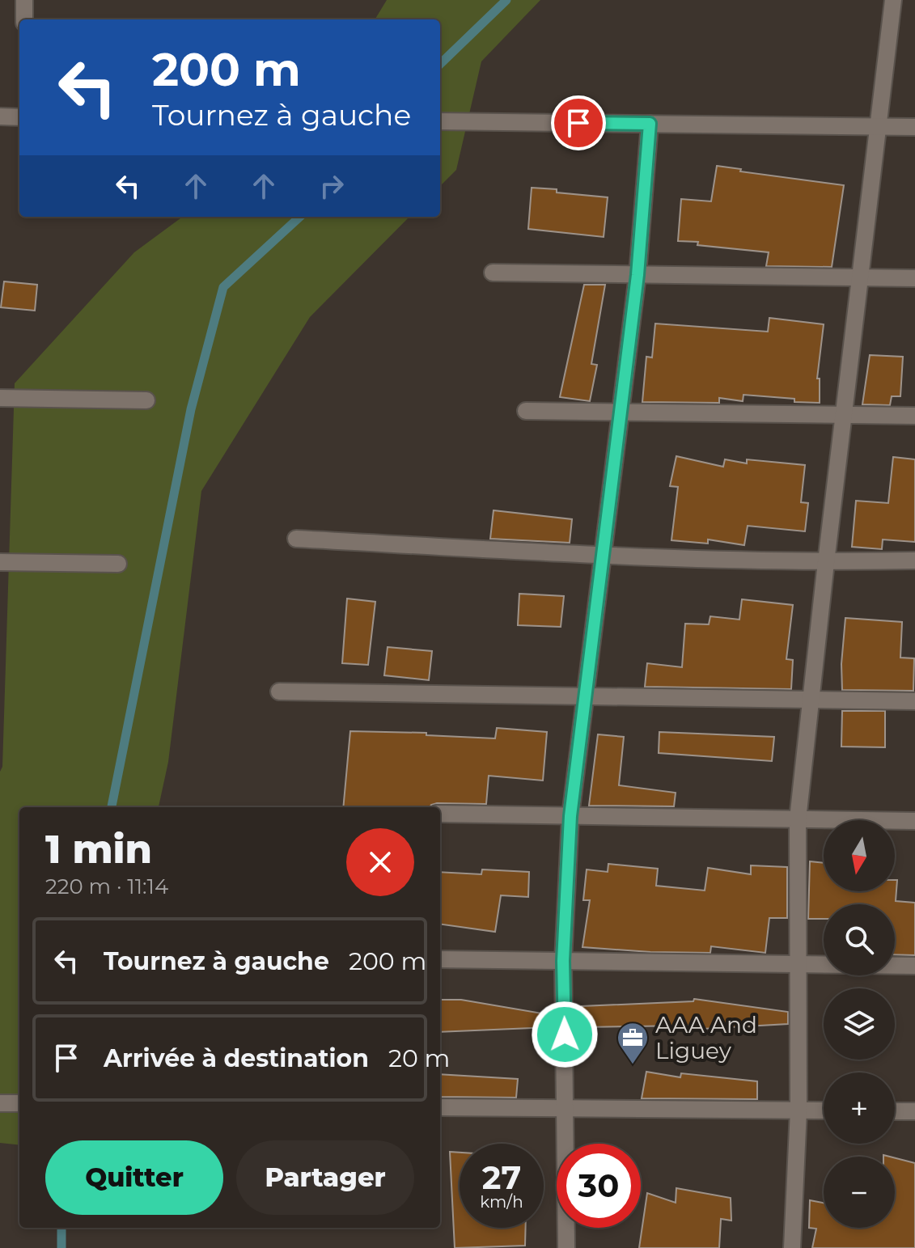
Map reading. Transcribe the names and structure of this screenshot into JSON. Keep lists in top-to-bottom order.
{
  "places": {
    "office": ["AAA And Liguey"]
  },
  "north": "bottom",
  "page": {
    "turn": ["200 m", "Tournez à gauche"],
    "heading": ["1 min", "220 m · 11:14"],
    "map_buttons": ["+", "−"],
    "list": [
      {
        "name": "Tournez à gauche",
        "value": "200 m"
      },
      {
        "name": "Arrivée à destination",
        "value": "20 m"
      }
    ],
    "buttons": ["Quitter", "Partager"],
    "speed": "27 km/h",
    "limit": "30"
  }
}
